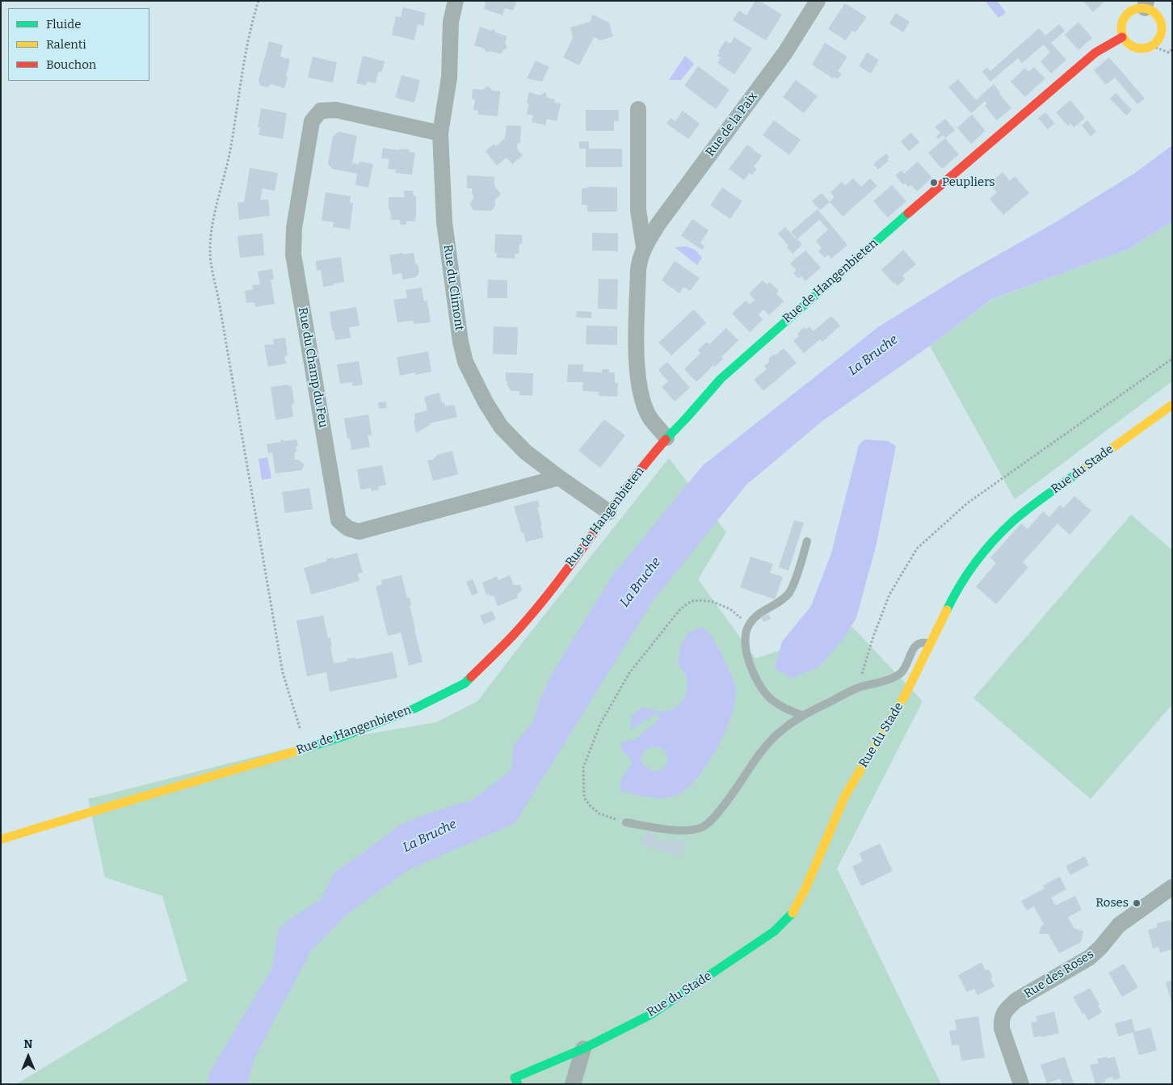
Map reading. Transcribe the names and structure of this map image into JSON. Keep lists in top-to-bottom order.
{
  "streets": {
    "street": [
      "Rue de la Paix",
      "Rue de Hangenbieten",
      "Rue du Climont",
      "Rue du Champ du Feu",
      "Rue du Stade",
      "Rue des Roses"
    ]
  },
  "crossings": [
    ["Rue de la Paix", "Rue de Hangenbieten"],
    ["Rue de Hangenbieten", "Rue du Climont"],
    ["Rue du Climont", "Rue du Champ du Feu"]
  ],
  "water": ["La Bruche"],
  "places": ["Peupliers", "Roses"],
  "legend": ["Fluide", "Ralenti", "Bouchon"],
  "north": "top"
}
